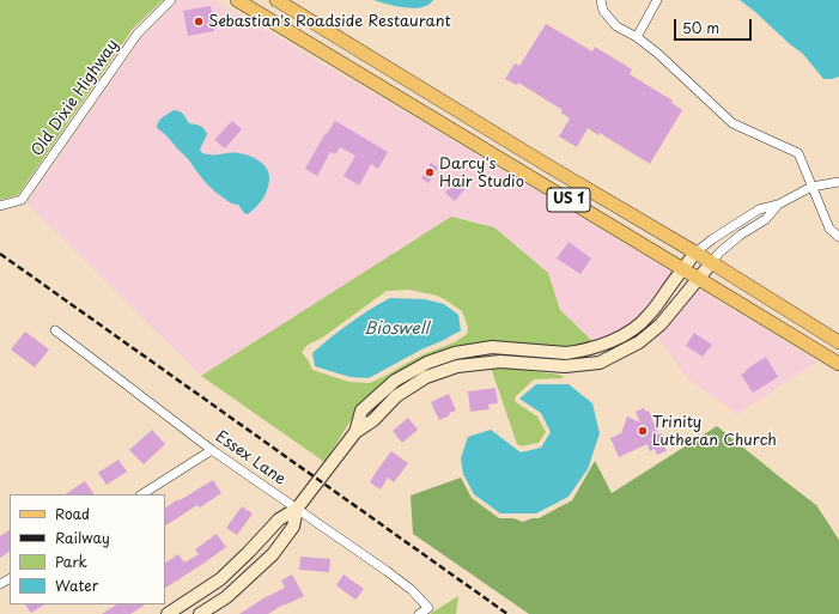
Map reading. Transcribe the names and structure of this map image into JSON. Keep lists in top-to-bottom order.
{
  "streets": {
    "main road": ["US 1"],
    "street": ["Old Dixie Highway", "Essex Lane"]
  },
  "water": ["Bioswell"],
  "places": ["Sebastian's Roadside Restaurant", "Darcy's Hair Studio", "Trinity Lutheran Church"],
  "legend": [
    "Road",
    "Railway",
    "Park",
    "Water"
  ],
  "scale_bar": "50 m"
}
